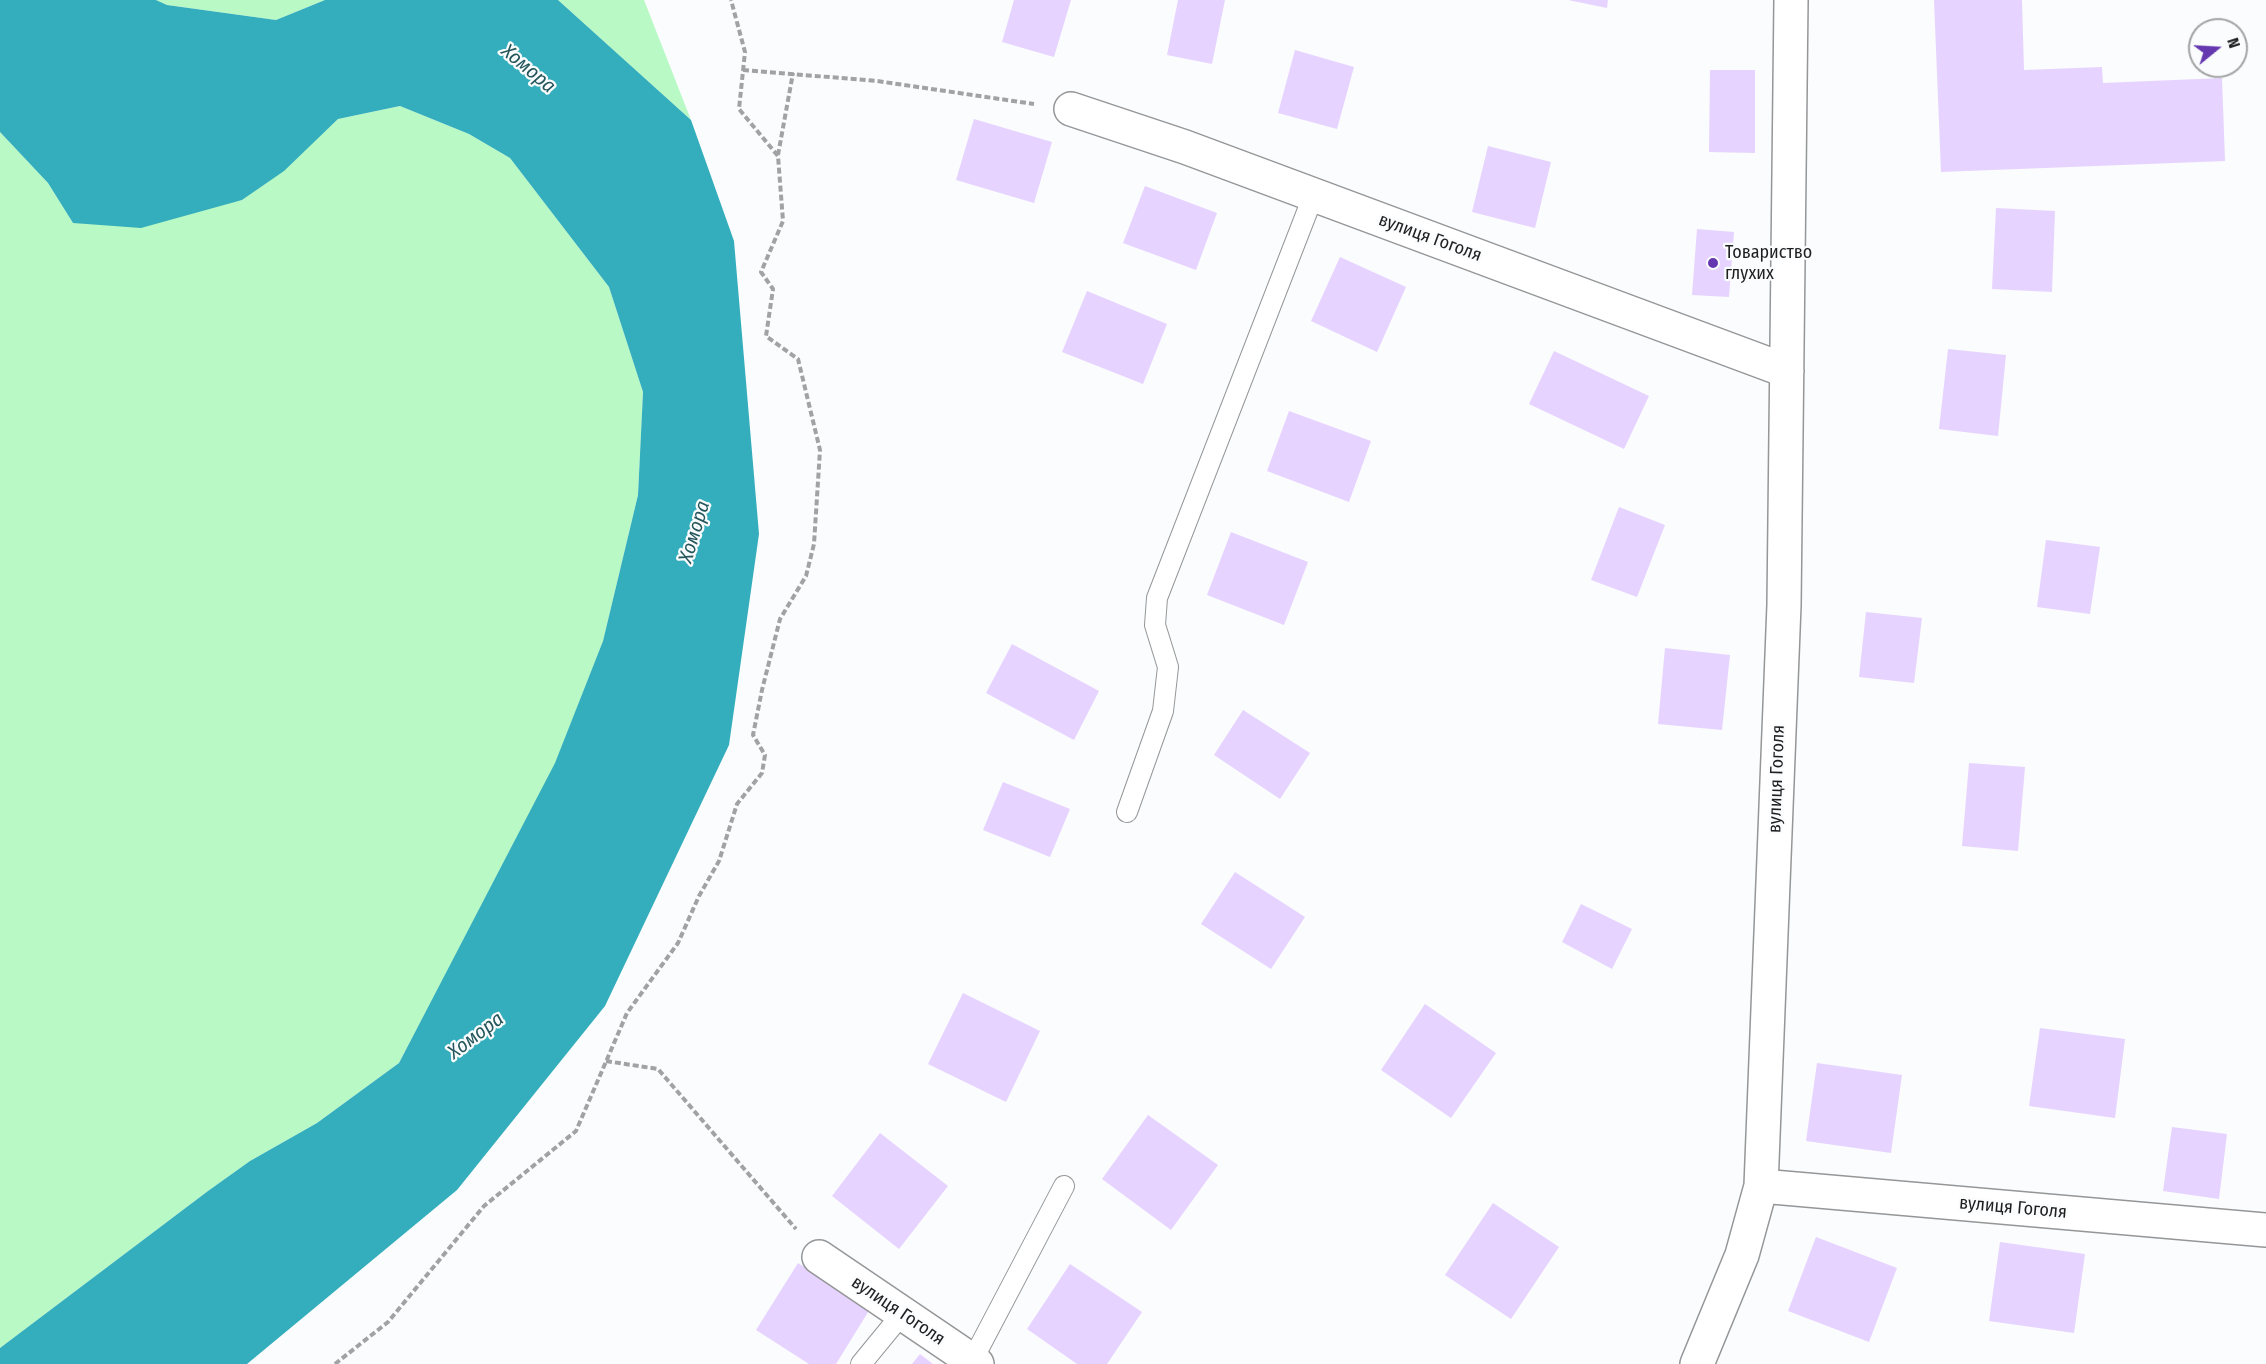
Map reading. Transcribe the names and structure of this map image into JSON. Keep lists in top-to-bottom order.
{
  "streets": {
    "street": ["вулиця Гоголя"]
  },
  "water": ["Хомора"],
  "places": ["Товариство глухих"],
  "north": "right"
}
